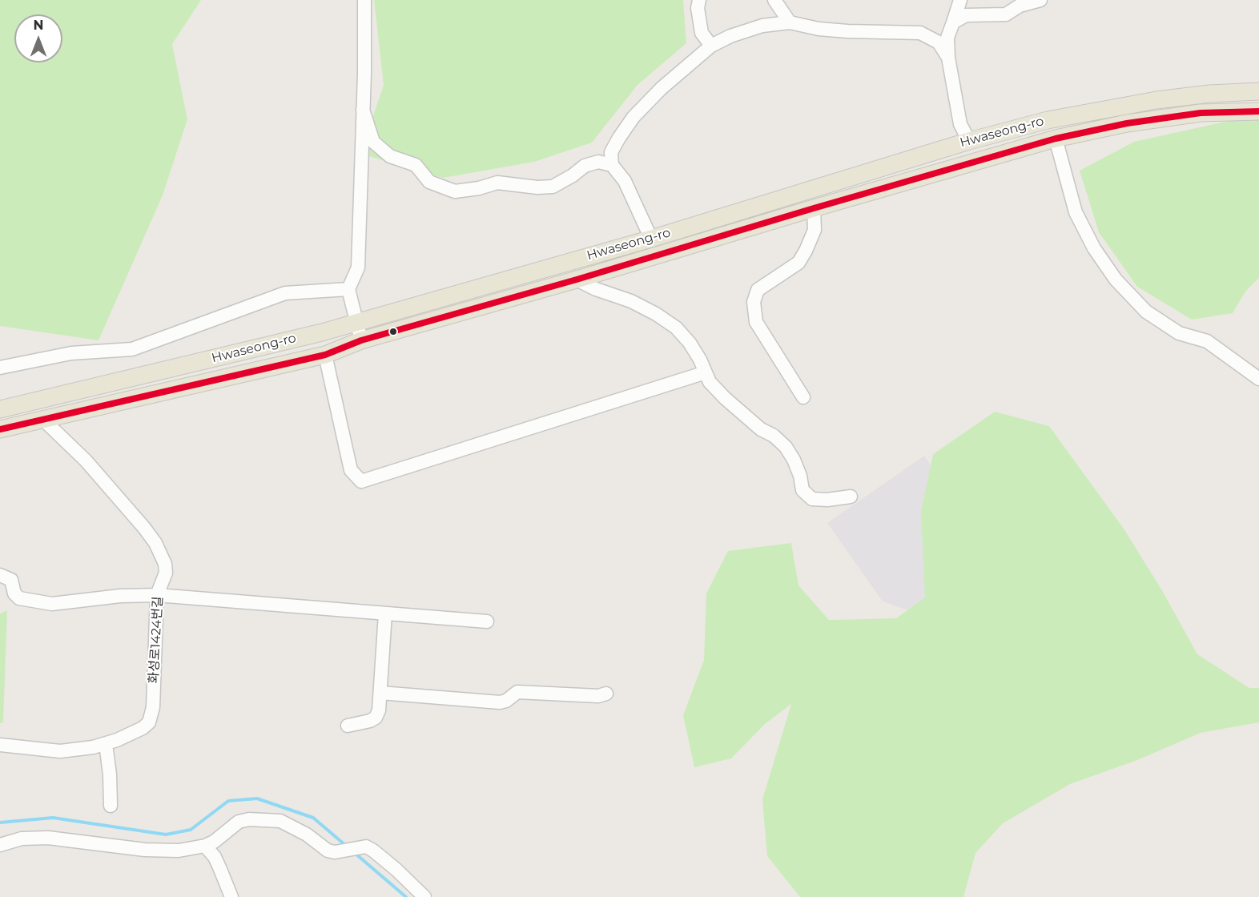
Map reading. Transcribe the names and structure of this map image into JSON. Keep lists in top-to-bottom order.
{
  "streets": {
    "main road": ["Hwaseong-ro"],
    "street": ["화성로1424번길"]
  },
  "crossings": [
    ["Hwaseong-ro", "화성로1424번길"]
  ],
  "north": "top"
}
